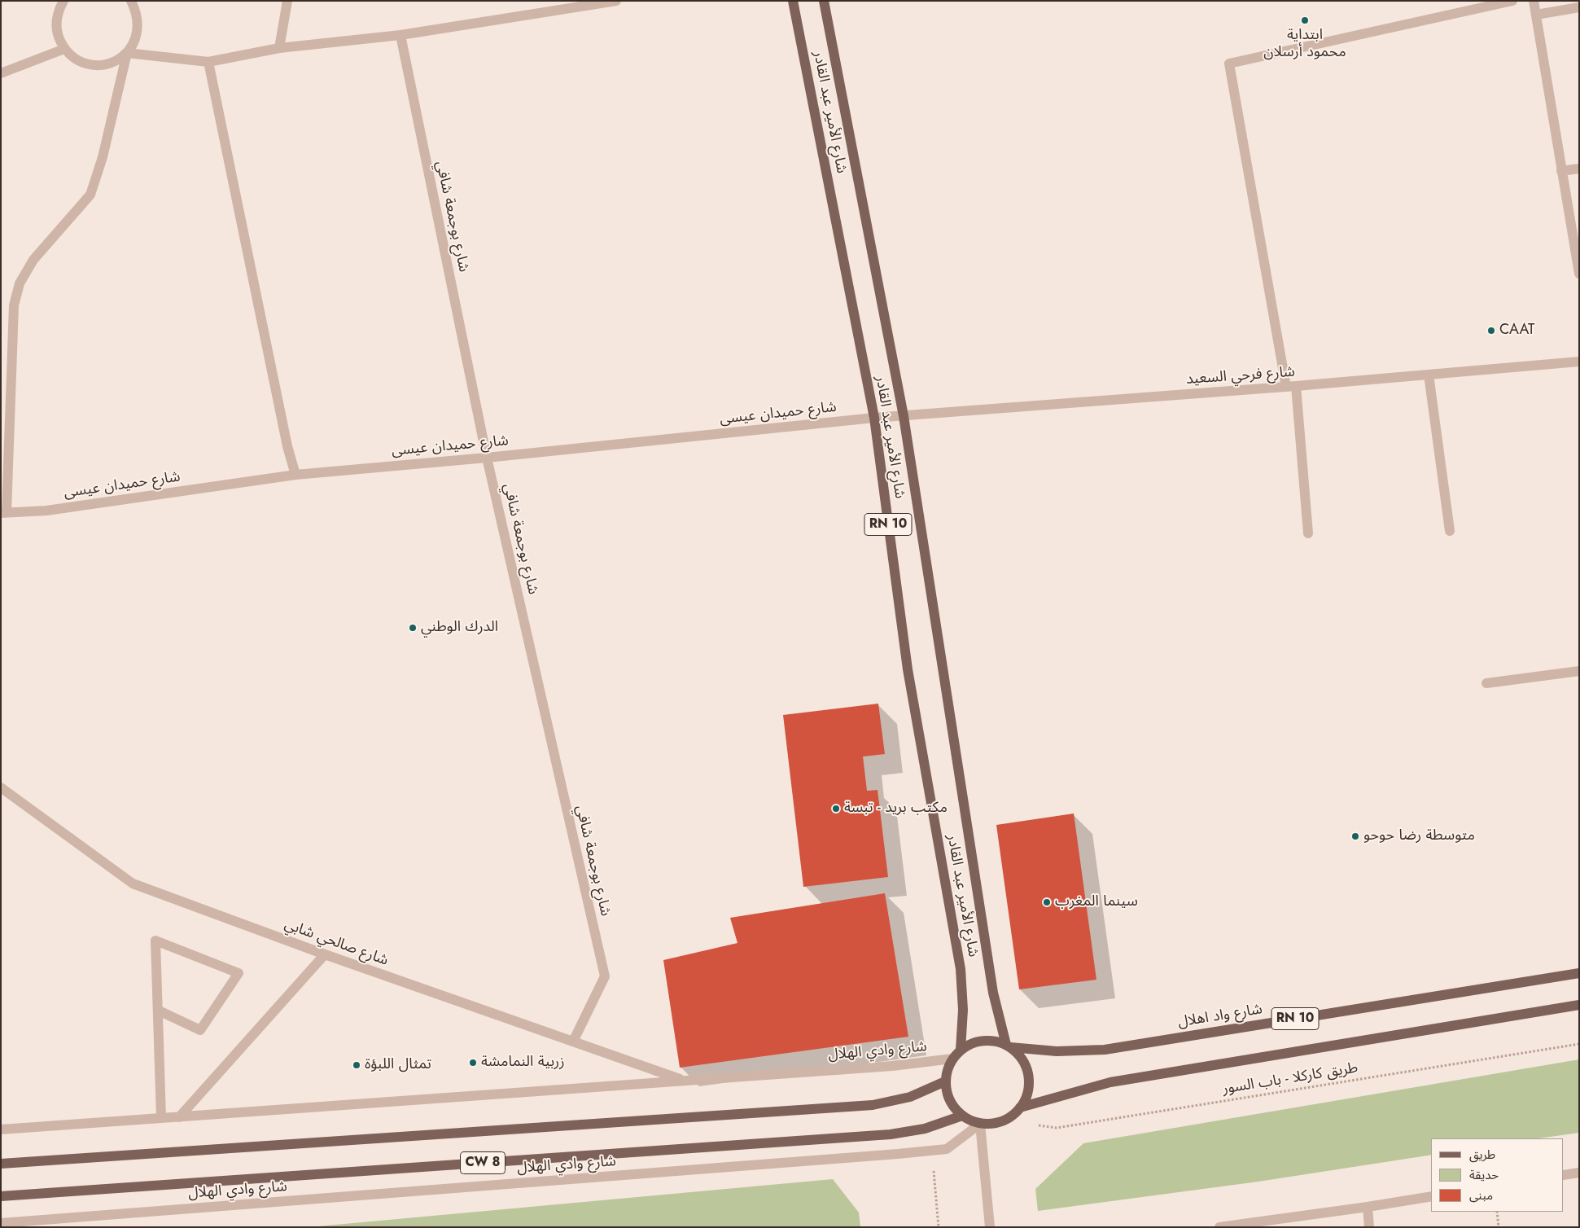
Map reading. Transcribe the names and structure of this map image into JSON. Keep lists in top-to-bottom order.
{
  "streets": {
    "main road": [
      "شارع الأمير عبد القادر",
      "RN 10",
      "شارع واد اهلال",
      "شارع وادي الهلال",
      "CW 8"
    ],
    "street": [
      "شارع بوجمعة شافي",
      "شارع فرحي السعيد",
      "شارع حميدان عيسى",
      "شارع صالحي شابي"
    ],
    "path": ["طريق كاركلا - باب السور"]
  },
  "crossings": [
    ["شارع الأمير عبد القادر", "شارع فرحي السعيد"],
    ["شارع الأمير عبد القادر", "شارع حميدان عيسى"],
    ["شارع الأمير عبد القادر", "RN 10"],
    ["شارع الأمير عبد القادر", "شارع واد اهلال"],
    ["شارع الأمير عبد القادر", "شارع وادي الهلال"],
    ["شارع الأمير عبد القادر", "طريق كاركلا - باب السور"],
    ["شارع الأمير عبد القادر", "CW 8"],
    ["شارع بوجمعة شافي", "شارع حميدان عيسى"],
    ["شارع بوجمعة شافي", "شارع صالحي شابي"],
    ["شارع فرحي السعيد", "شارع حميدان عيسى"],
    ["RN 10", "شارع واد اهلال"],
    ["RN 10", "شارع وادي الهلال"],
    ["RN 10", "طريق كاركلا - باب السور"],
    ["RN 10", "CW 8"],
    ["شارع صالحي شابي", "شارع وادي الهلال"],
    ["شارع واد اهلال", "شارع وادي الهلال"],
    ["شارع واد اهلال", "طريق كاركلا - باب السور"],
    ["شارع واد اهلال", "CW 8"],
    ["شارع وادي الهلال", "طريق كاركلا - باب السور"],
    ["شارع وادي الهلال", "CW 8"],
    ["طريق كاركلا - باب السور", "CW 8"]
  ],
  "places": [
    "ابتداية محمود أرسلان",
    "CAAT",
    "الدرك الوطني",
    "مكتب بريد - تبسة",
    "متوسطة رضا حوحو",
    "سينما المغرب",
    "زربية النمامشة",
    "تمثال اللبؤة"
  ],
  "legend": ["طريق", "حديقة", "مبنى"]
}
